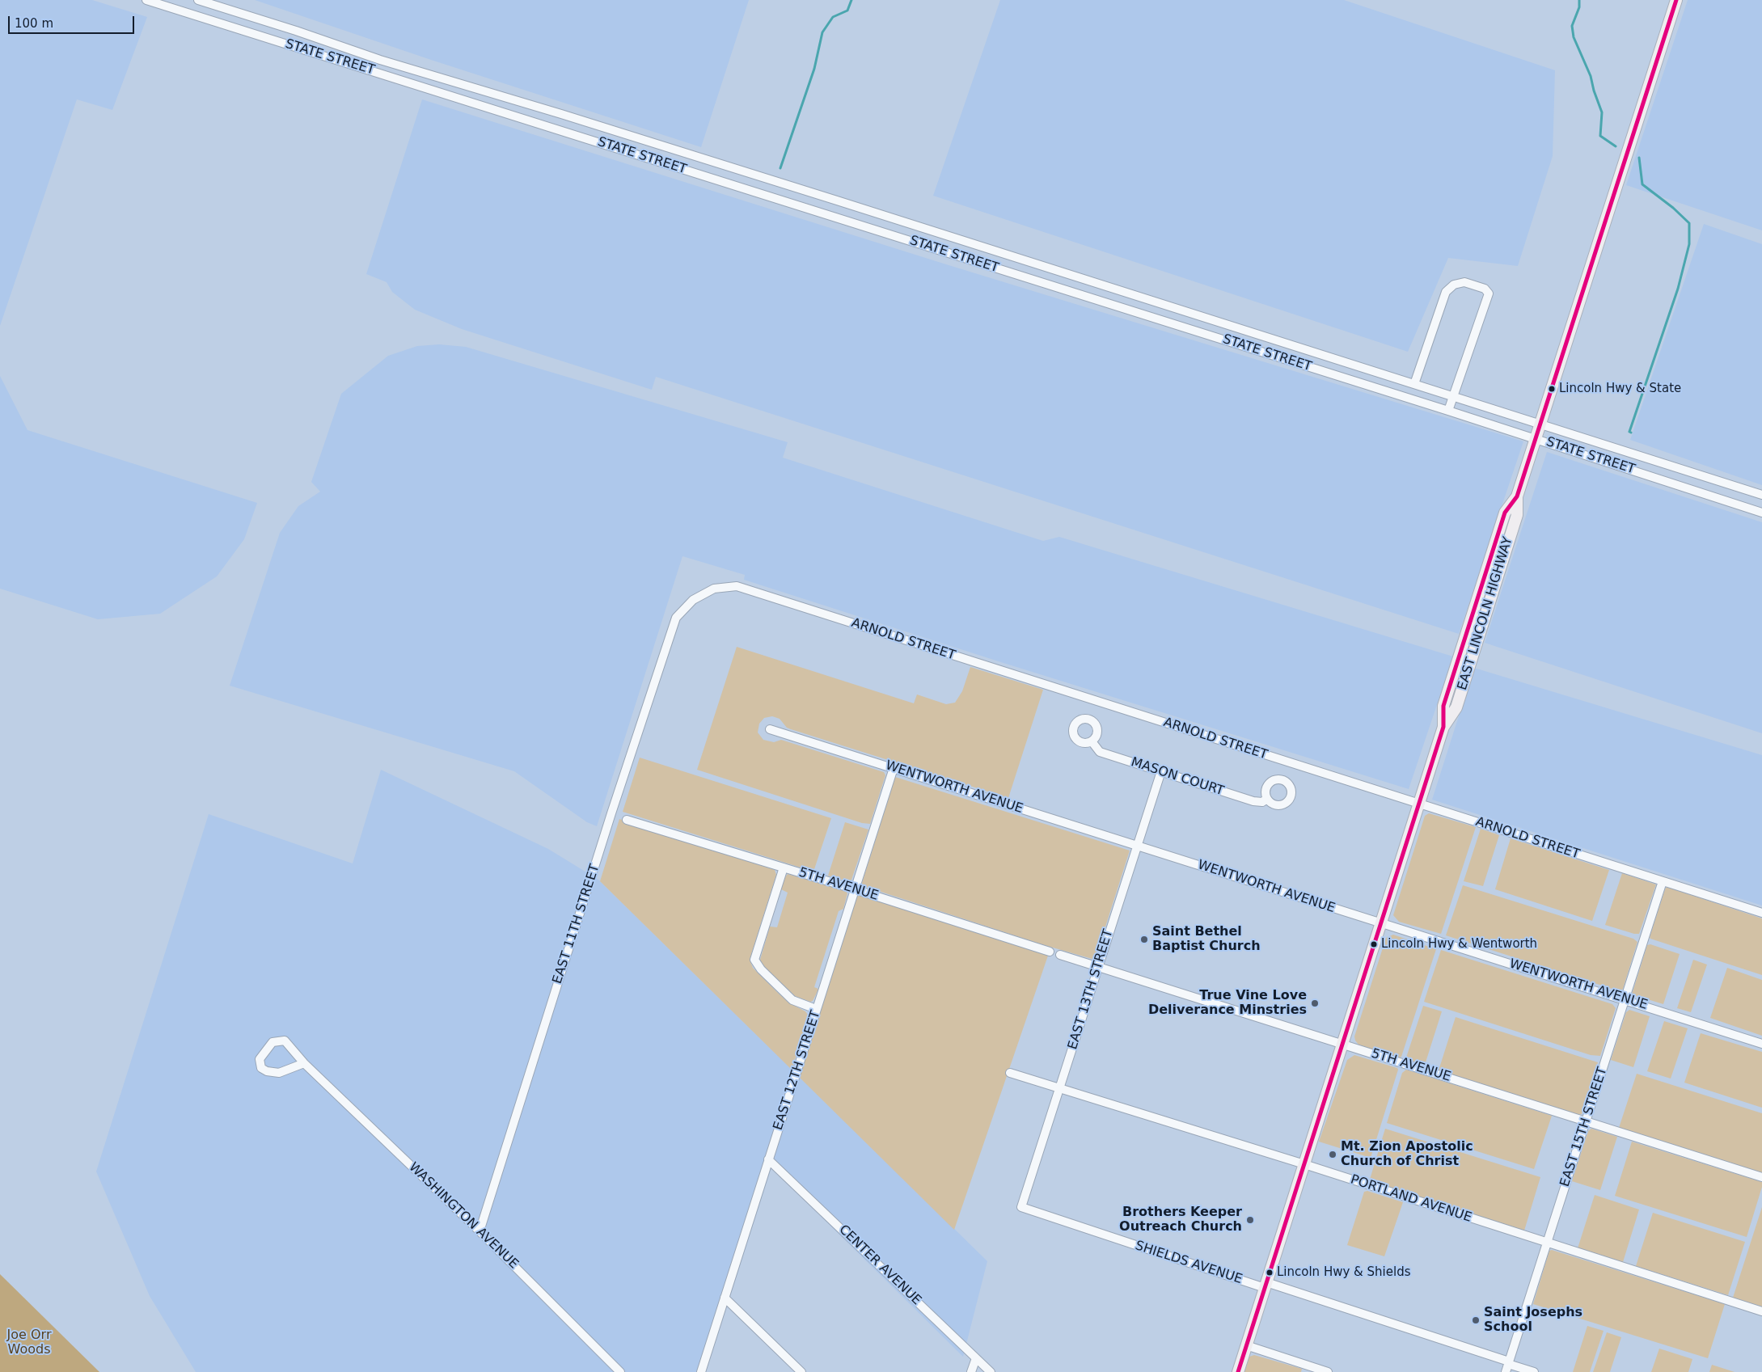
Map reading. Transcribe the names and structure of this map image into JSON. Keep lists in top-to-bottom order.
{
  "streets": {
    "main road": ["EAST LINCOLN HIGHWAY"],
    "street": [
      "STATE STREET",
      "ARNOLD STREET",
      "MASON COURT",
      "WENTWORTH AVENUE",
      "5TH AVENUE",
      "EAST 11TH STREET",
      "EAST 13TH STREET",
      "EAST 12TH STREET",
      "EAST 15TH STREET",
      "PORTLAND AVENUE",
      "WASHINGTON AVENUE",
      "SHIELDS AVENUE",
      "CENTER AVENUE"
    ]
  },
  "crossings": [
    ["STATE STREET", "EAST LINCOLN HIGHWAY"],
    ["EAST LINCOLN HIGHWAY", "ARNOLD STREET"],
    ["EAST LINCOLN HIGHWAY", "WENTWORTH AVENUE"],
    ["EAST LINCOLN HIGHWAY", "5TH AVENUE"],
    ["EAST LINCOLN HIGHWAY", "PORTLAND AVENUE"],
    ["EAST LINCOLN HIGHWAY", "SHIELDS AVENUE"],
    ["ARNOLD STREET", "EAST 11TH STREET"],
    ["ARNOLD STREET", "EAST 15TH STREET"],
    ["MASON COURT", "EAST 13TH STREET"],
    ["WENTWORTH AVENUE", "EAST 13TH STREET"],
    ["WENTWORTH AVENUE", "EAST 12TH STREET"],
    ["WENTWORTH AVENUE", "EAST 15TH STREET"],
    ["5TH AVENUE", "EAST 13TH STREET"],
    ["5TH AVENUE", "EAST 12TH STREET"],
    ["5TH AVENUE", "EAST 15TH STREET"],
    ["EAST 11TH STREET", "WASHINGTON AVENUE"],
    ["EAST 13TH STREET", "PORTLAND AVENUE"],
    ["EAST 13TH STREET", "SHIELDS AVENUE"],
    ["EAST 12TH STREET", "CENTER AVENUE"],
    ["EAST 15TH STREET", "PORTLAND AVENUE"],
    ["EAST 15TH STREET", "SHIELDS AVENUE"]
  ],
  "parks": ["Joe Orr Woods"],
  "places": [
    "Lincoln Hwy & State",
    "Saint Bethel Baptist Church",
    "Lincoln Hwy & Wentworth",
    "True Vine Love Deliverance Minstries",
    "Mt. Zion Apostolic Church of Christ",
    "Brothers Keeper Outreach Church",
    "Lincoln Hwy & Shields",
    "Saint Josephs School"
  ],
  "scale_bar": "100 m"
}
